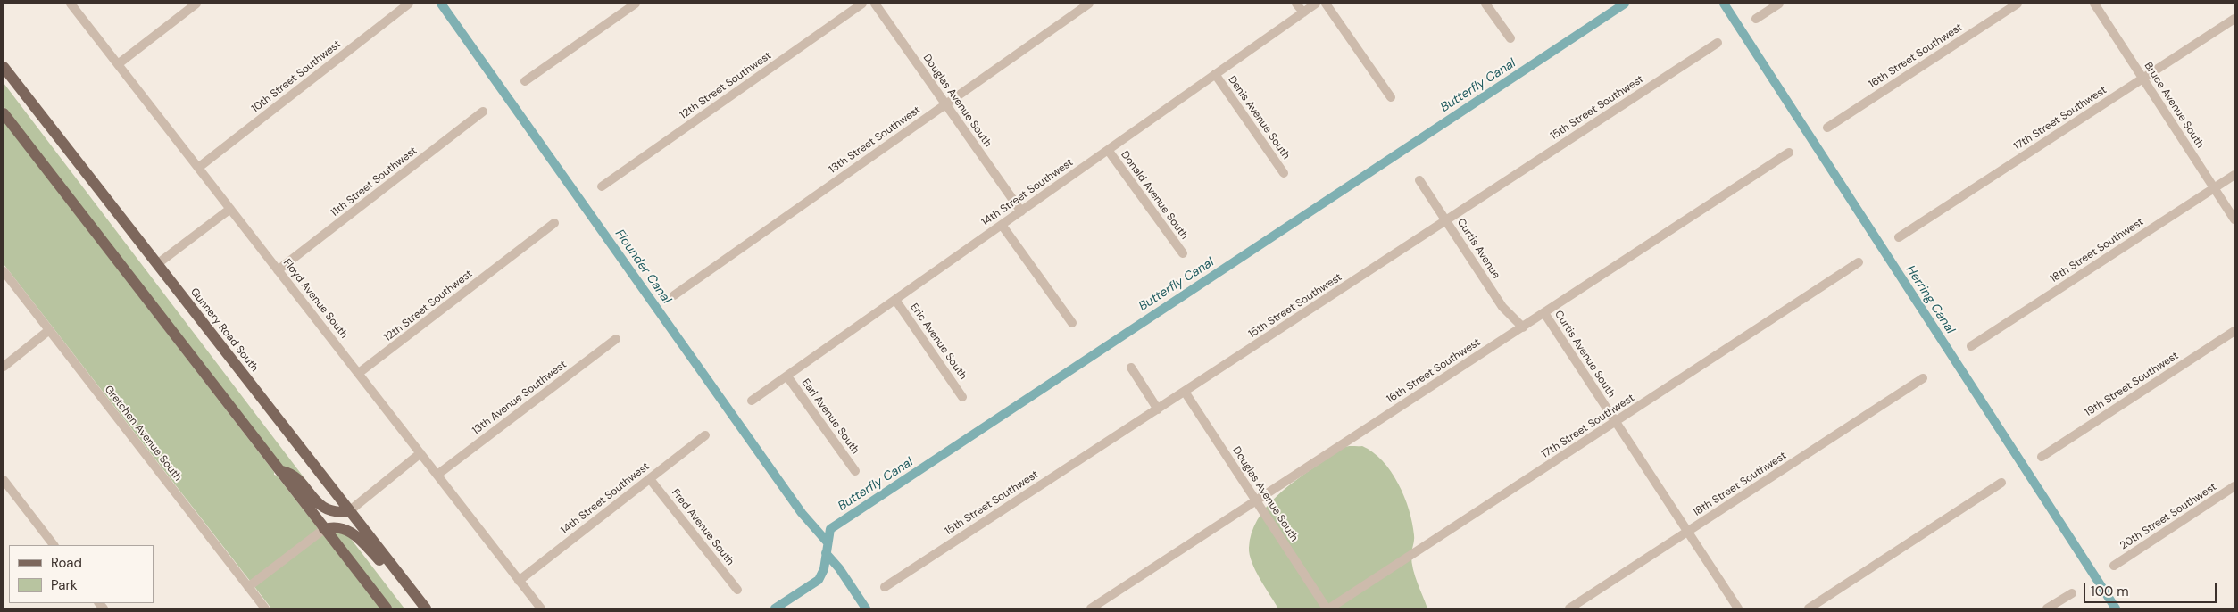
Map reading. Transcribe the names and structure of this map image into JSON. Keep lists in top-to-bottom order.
{
  "streets": {
    "main road": ["Gunnery Road South"],
    "street": [
      "16th Street Southwest",
      "10th Street Southwest",
      "12th Street Southwest",
      "Douglas Avenue South",
      "Bruce Avenue South",
      "15th Street Southwest",
      "Denis Avenue South",
      "17th Street Southwest",
      "13th Street Southwest",
      "11th Street Southwest",
      "14th Street Southwest",
      "Donald Avenue South",
      "Curtis Avenue",
      "18th Street Southwest",
      "Floyd Avenue South",
      "Eric Avenue South",
      "Curtis Avenue South",
      "19th Street Southwest",
      "13th Avenue Southwest",
      "Earl Avenue South",
      "Gretchen Avenue South",
      "20th Street Southwest",
      "Fred Avenue South"
    ]
  },
  "crossings": [
    ["16th Street Southwest", "Douglas Avenue South"],
    ["16th Street Southwest", "Curtis Avenue"],
    ["16th Street Southwest", "Curtis Avenue South"],
    ["10th Street Southwest", "Floyd Avenue South"],
    ["12th Street Southwest", "Floyd Avenue South"],
    ["Douglas Avenue South", "15th Street Southwest"],
    ["Douglas Avenue South", "17th Street Southwest"],
    ["Douglas Avenue South", "13th Street Southwest"],
    ["Douglas Avenue South", "14th Street Southwest"],
    ["Bruce Avenue South", "17th Street Southwest"],
    ["Bruce Avenue South", "18th Street Southwest"],
    ["15th Street Southwest", "Curtis Avenue"],
    ["Denis Avenue South", "14th Street Southwest"],
    ["17th Street Southwest", "Curtis Avenue South"],
    ["11th Street Southwest", "Floyd Avenue South"],
    ["14th Street Southwest", "Donald Avenue South"],
    ["14th Street Southwest", "Floyd Avenue South"],
    ["14th Street Southwest", "Eric Avenue South"],
    ["14th Street Southwest", "Earl Avenue South"],
    ["14th Street Southwest", "Fred Avenue South"],
    ["18th Street Southwest", "Curtis Avenue South"],
    ["Floyd Avenue South", "13th Avenue Southwest"]
  ],
  "water": ["Butterfly Canal", "Flounder Canal", "Herring Canal"],
  "legend": ["Road", "Park"],
  "scale_bar": "100 m"
}
